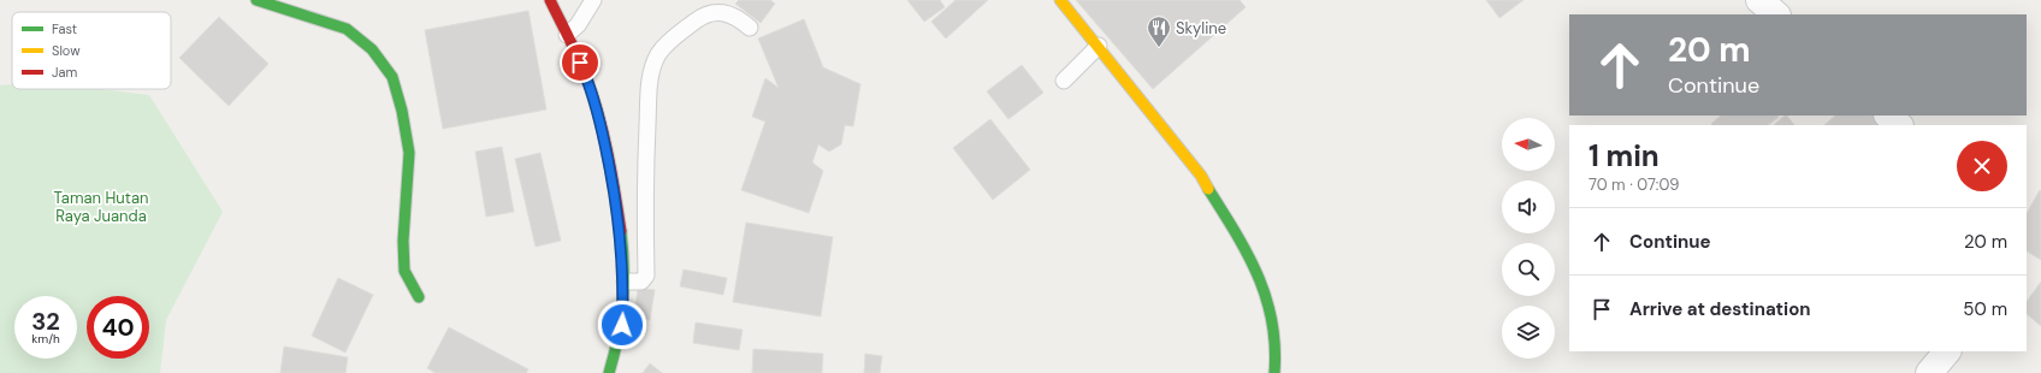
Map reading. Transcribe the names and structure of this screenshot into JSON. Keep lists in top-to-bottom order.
{
  "parks": ["Taman Hutan Raya Juanda"],
  "places": {
    "restaurant": ["Skyline"]
  },
  "legend": ["Fast", "Slow", "Jam"],
  "north": "left",
  "page": {
    "turn": ["20 m", "Continue"],
    "heading": ["1 min", "70 m · 07:09"],
    "list": [
      {
        "name": "Continue",
        "value": "20 m"
      },
      {
        "name": "Arrive at destination",
        "value": "50 m"
      }
    ],
    "speed": "32 km/h",
    "limit": "40"
  }
}
